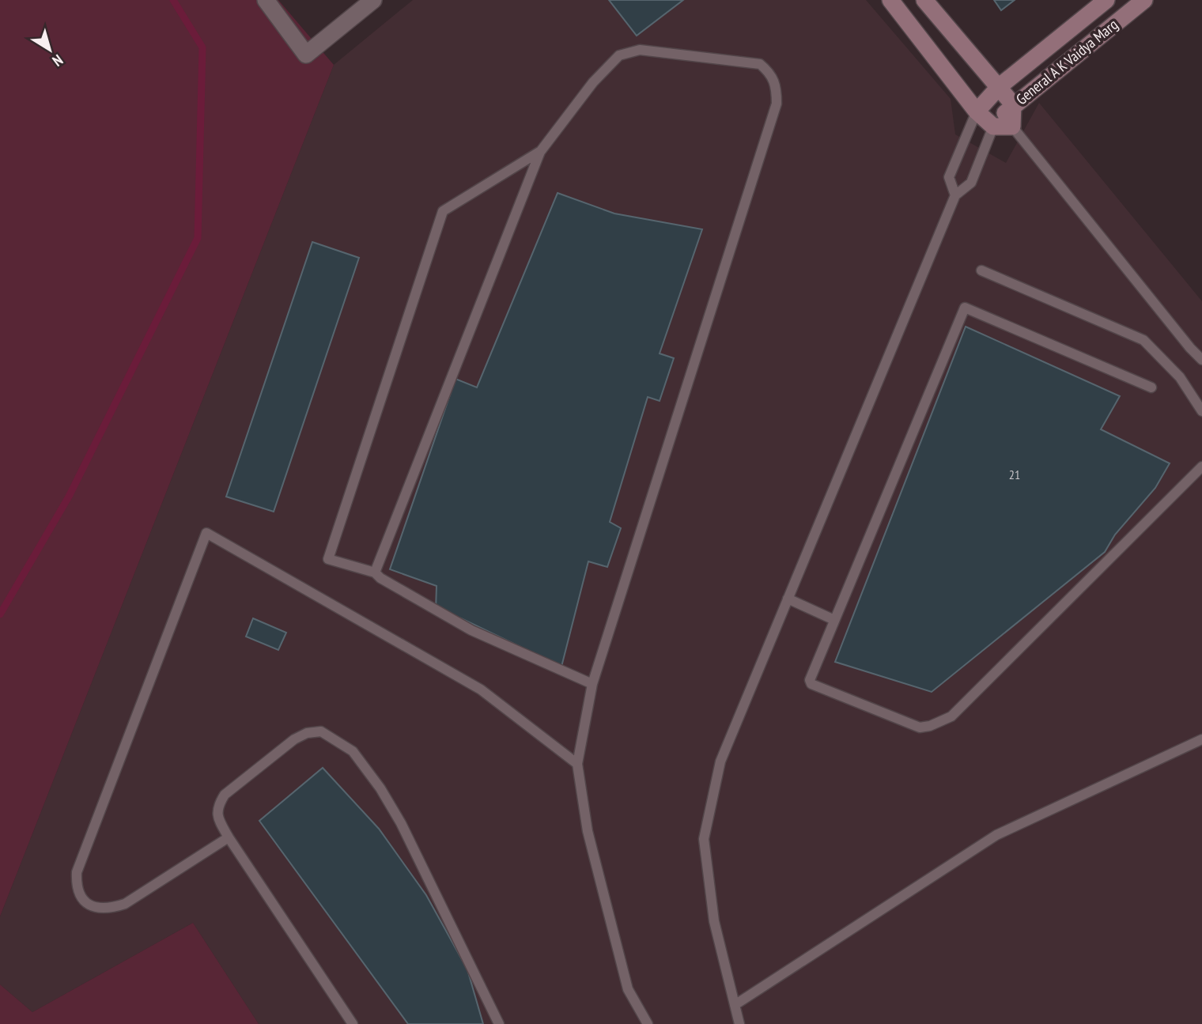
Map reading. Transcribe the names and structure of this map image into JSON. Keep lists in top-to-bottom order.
{
  "streets": {
    "main road": ["General A K Vaidya Marg"]
  },
  "house_numbers": ["21"],
  "north": "bottom right"
}
